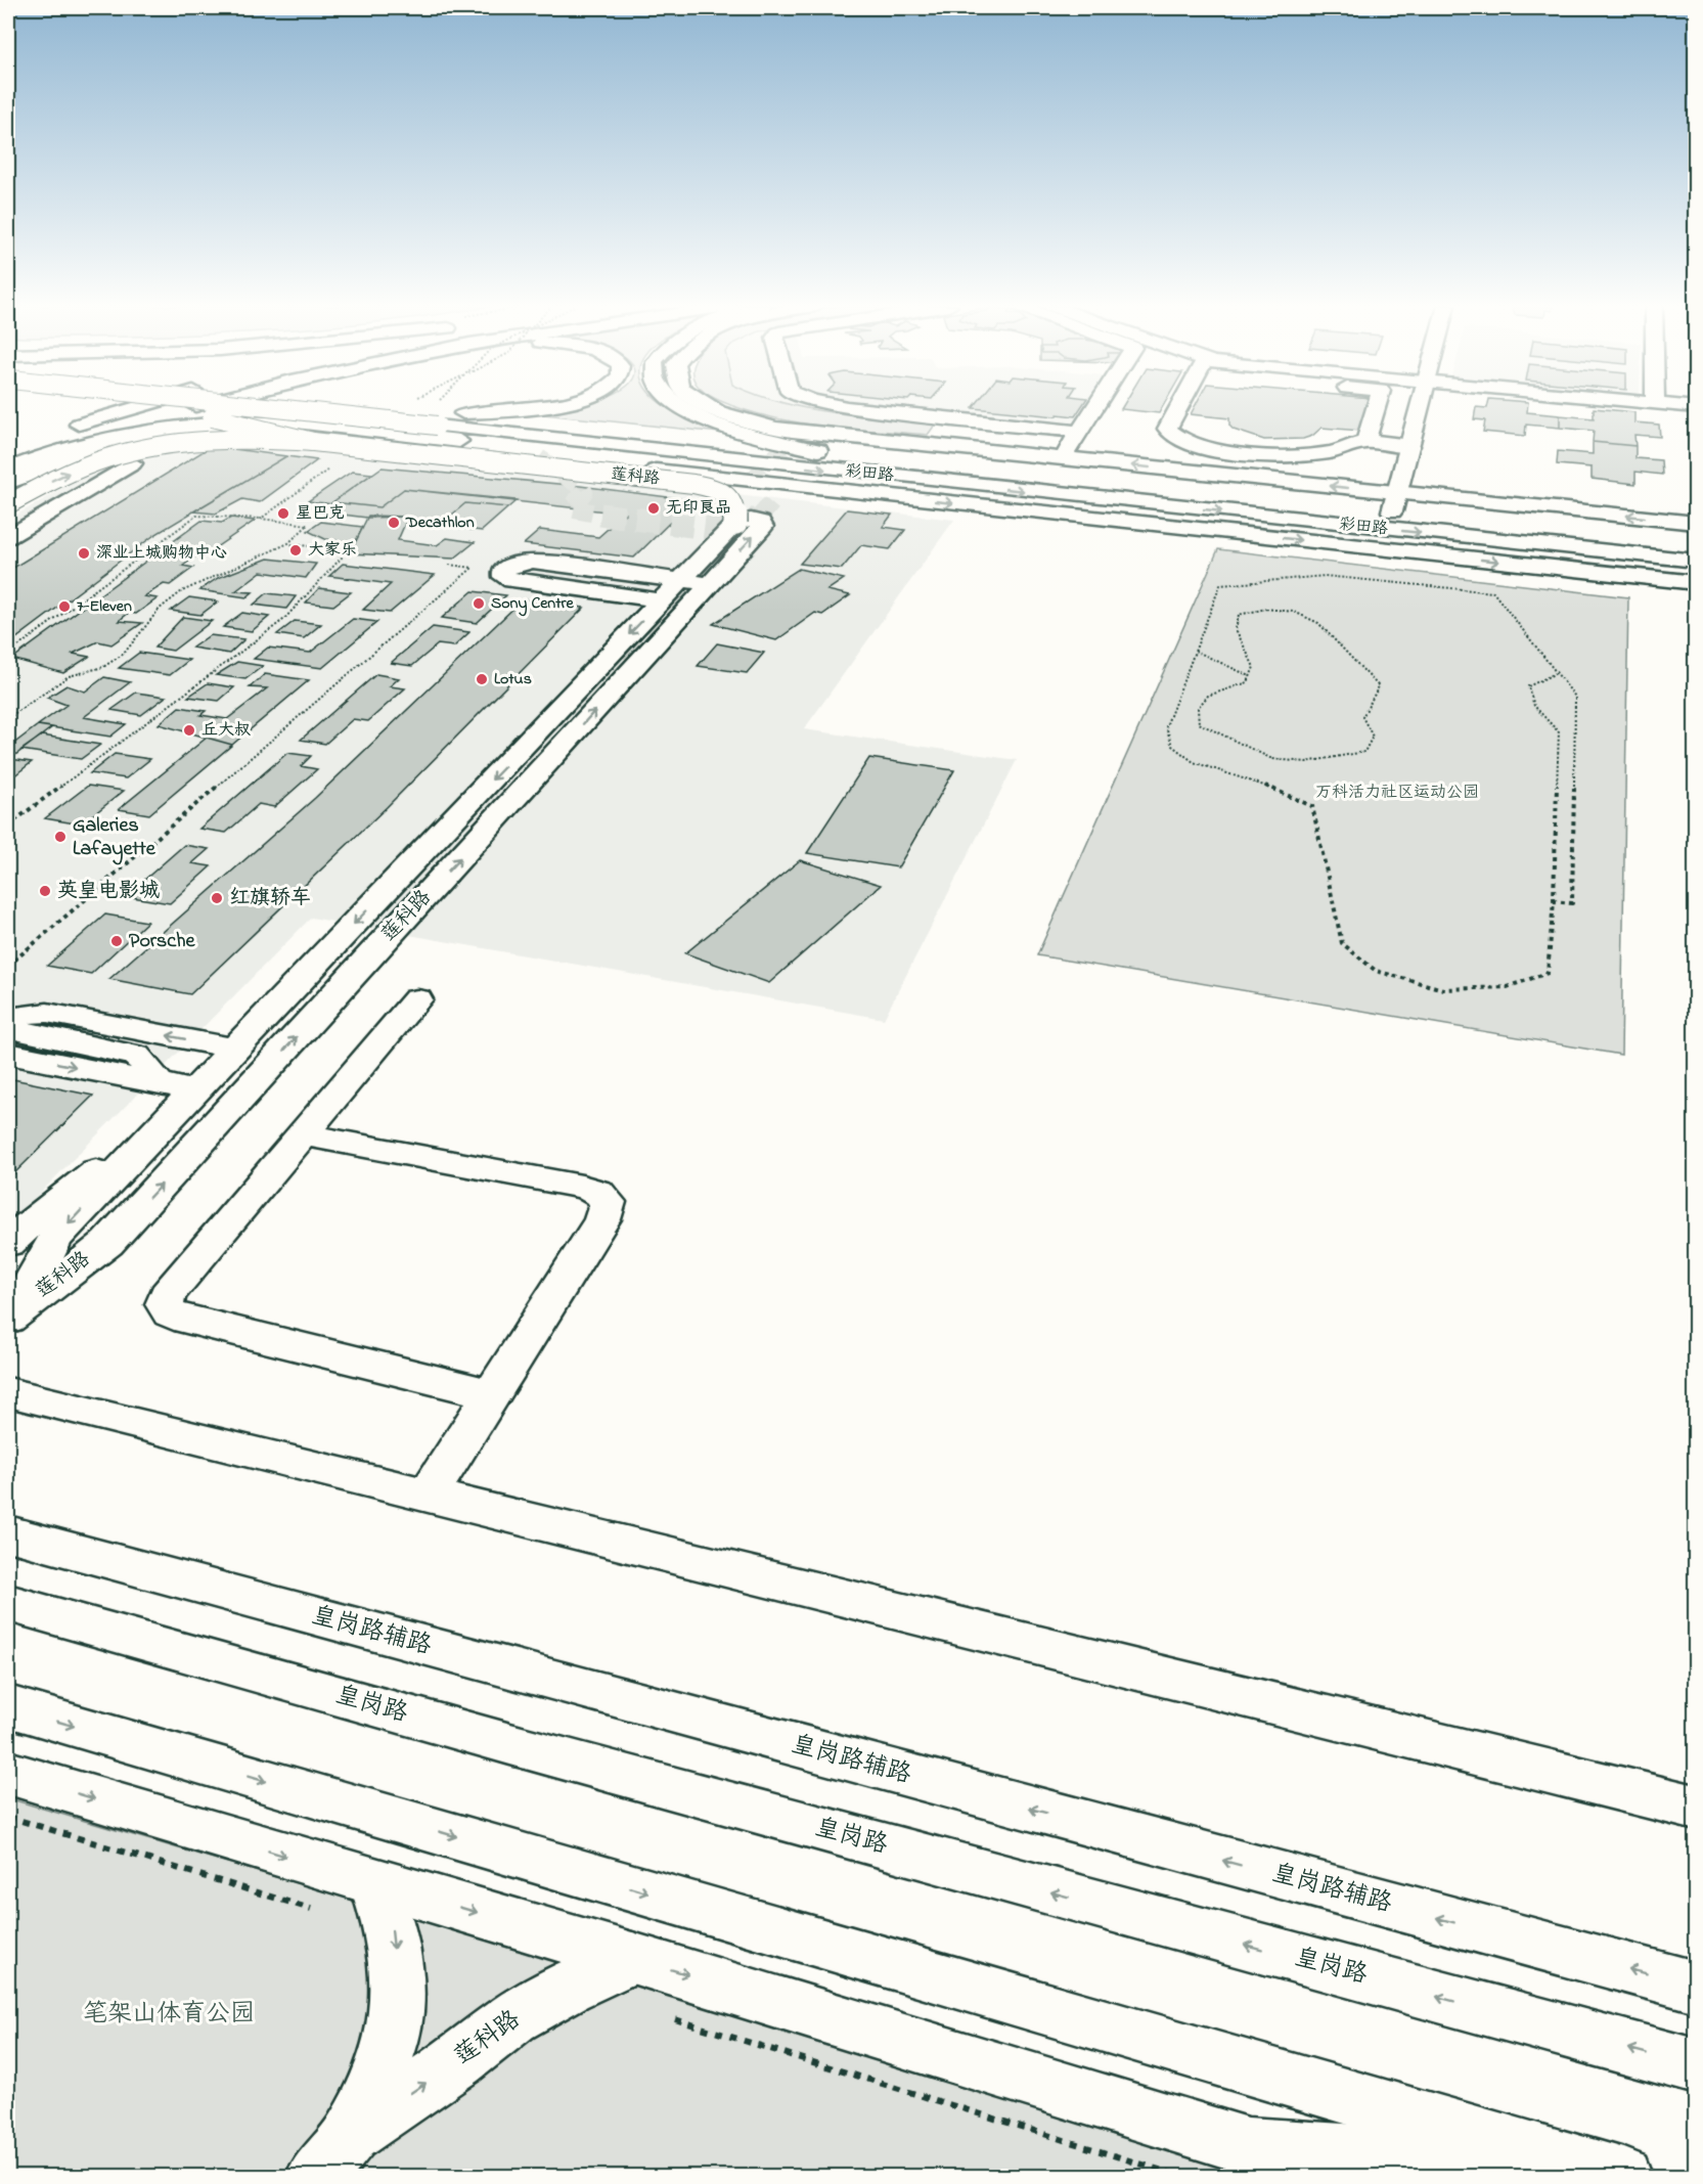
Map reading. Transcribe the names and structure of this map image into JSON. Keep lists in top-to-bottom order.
{
  "streets": {
    "main road": [
      "彩田路",
      "莲科路",
      "皇岗路辅路",
      "皇岗路"
    ]
  },
  "parks": ["万科活力社区运动公园", "笔架山体育公园"],
  "places": [
    "无印良品",
    "星巴克",
    "Decathlon",
    "大家乐",
    "深业上城购物中心",
    "Sony Centre",
    "7-Eleven",
    "Lotus",
    "丘大叔",
    "Galeries Lafayette",
    "英皇电影城",
    "红旗轿车",
    "Porsche"
  ]
}
